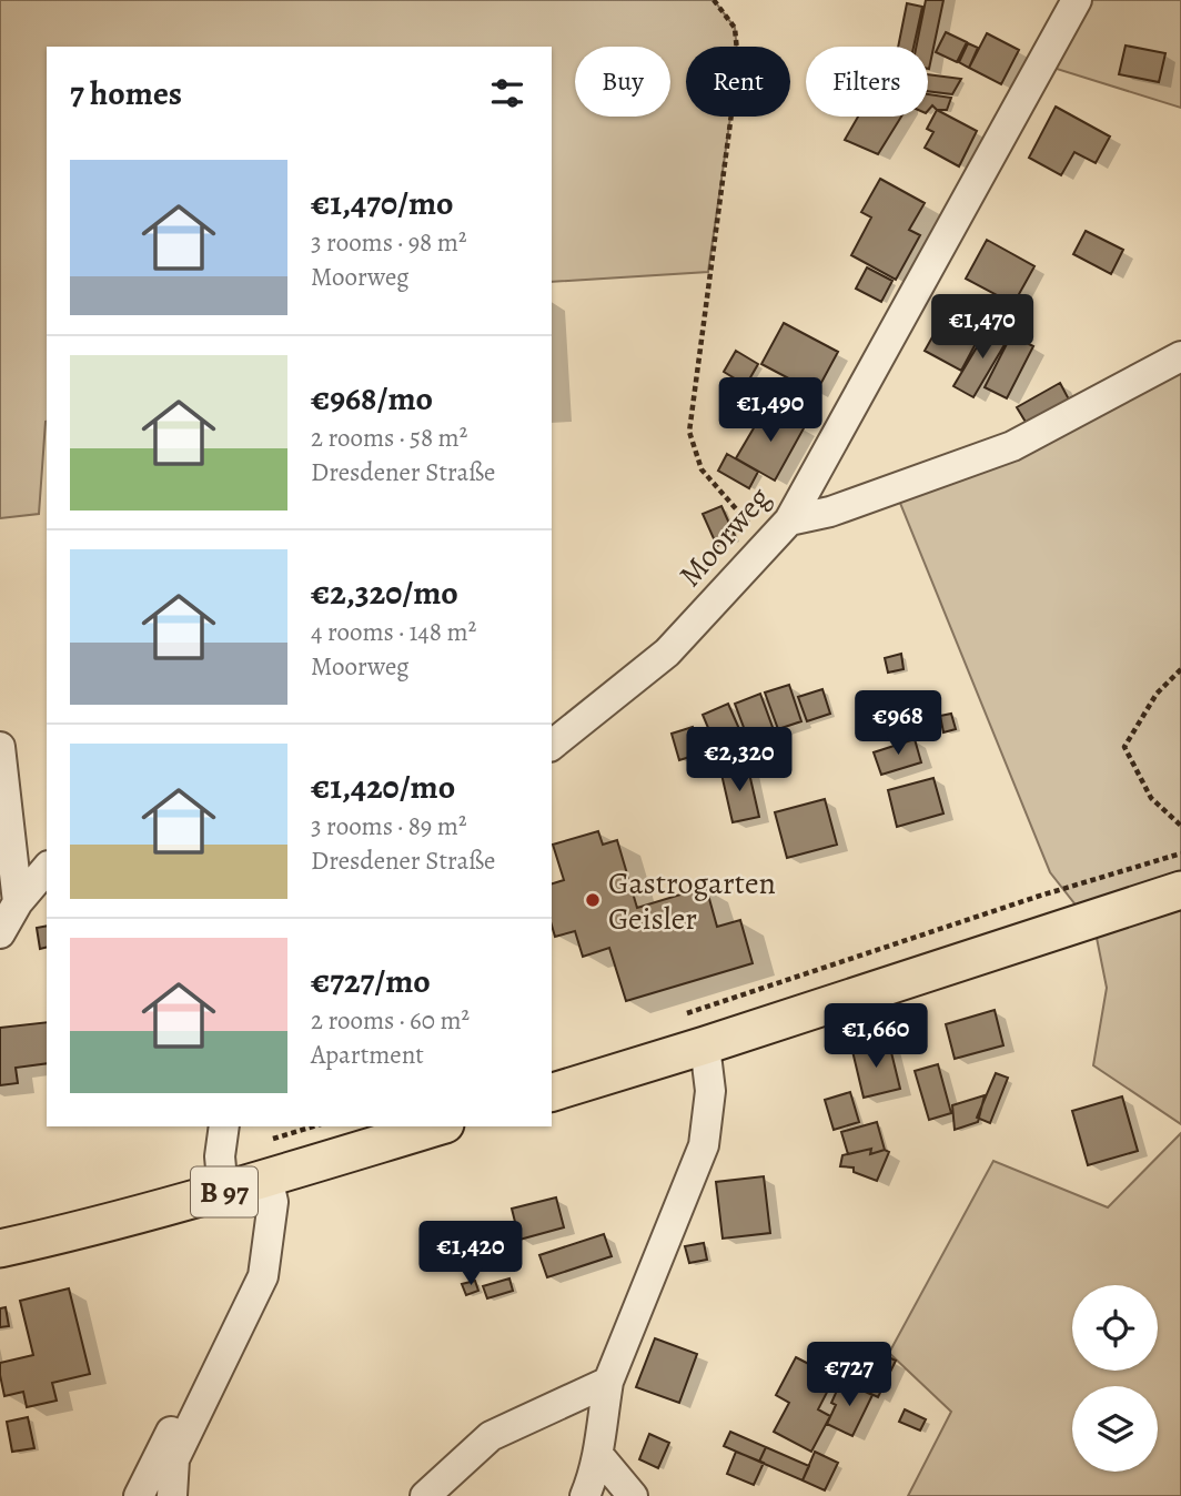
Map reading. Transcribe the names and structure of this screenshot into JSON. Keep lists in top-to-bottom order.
{
  "streets": {
    "main road": ["B 97"],
    "street": ["Moorweg"]
  },
  "places": ["Gastrogarten Geisler"],
  "page": {
    "chip": ["Buy", "Rent", "Filters"],
    "heading": "7 homes",
    "list": [
      {
        "name": "€1,470/mo",
        "note": "3 rooms · 98 m² · Moorweg"
      },
      {
        "name": "€968/mo",
        "note": "2 rooms · 58 m² · Dresdener Straße"
      },
      {
        "name": "€2,320/mo",
        "note": "4 rooms · 148 m² · Moorweg"
      },
      {
        "name": "€1,420/mo",
        "note": "3 rooms · 89 m² · Dresdener Straße"
      },
      {
        "name": "€727/mo",
        "note": "2 rooms · 60 m² · Apartment"
      }
    ],
    "price": [
      "€1,470",
      "€1,490",
      "€968",
      "€2,320",
      "€1,660",
      "€1,420",
      "€727"
    ]
  }
}
